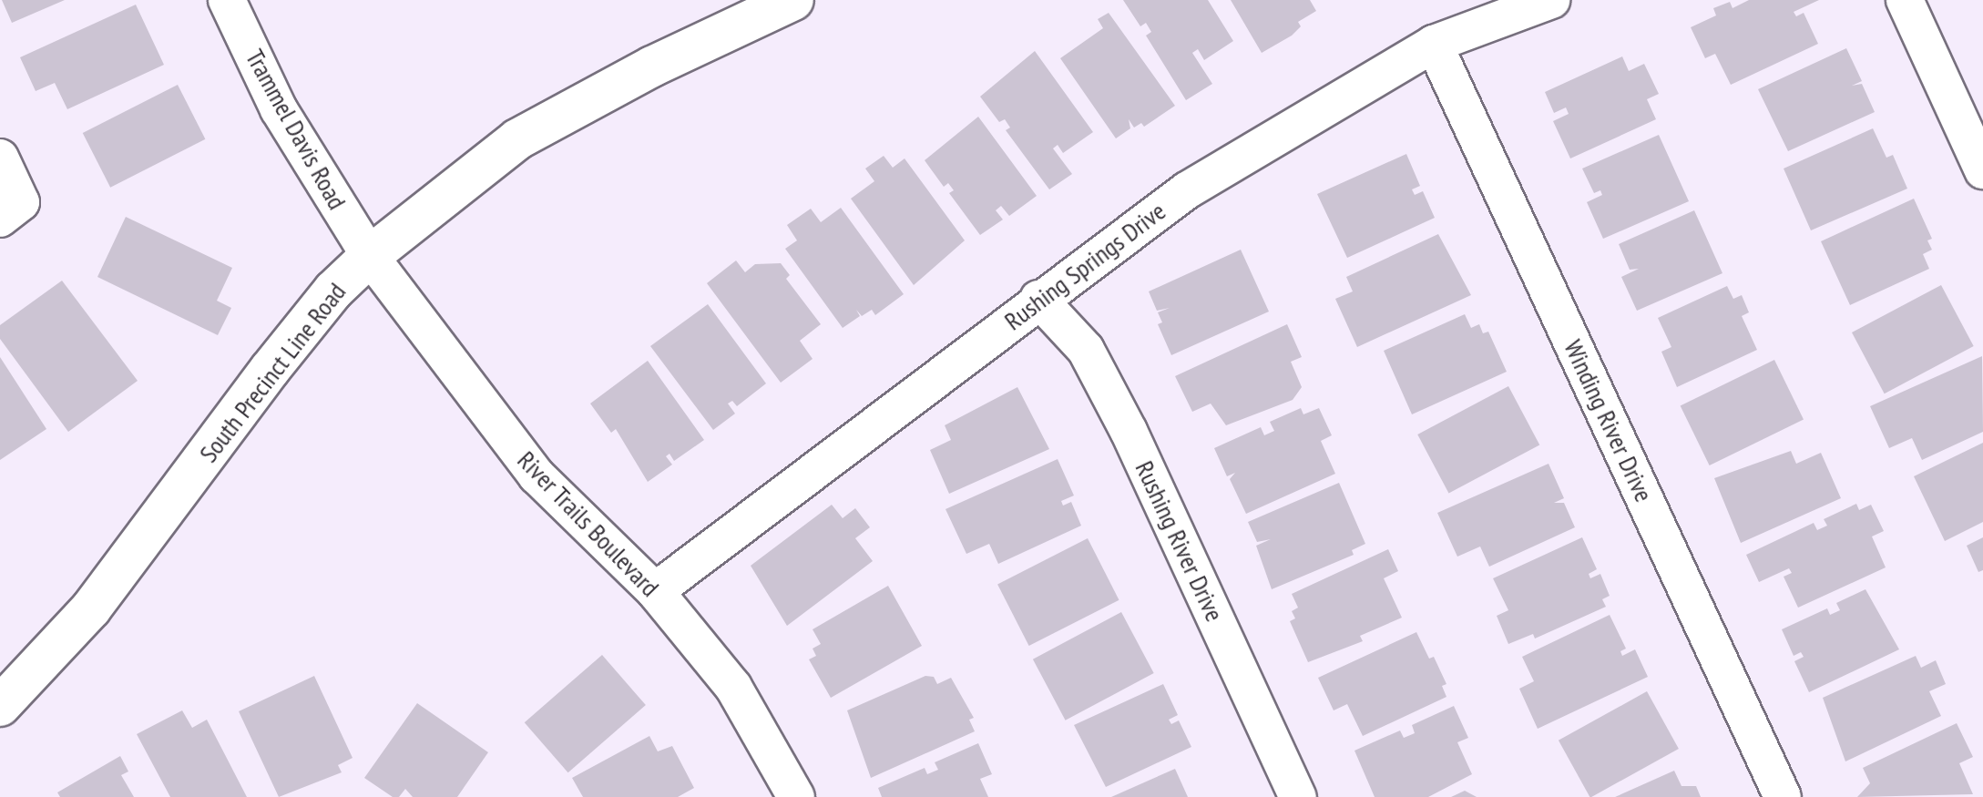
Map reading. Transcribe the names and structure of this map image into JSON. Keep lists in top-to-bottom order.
{
  "streets": {
    "main road": ["South Precinct Line Road"],
    "street": [
      "Trammel Davis Road",
      "Rushing Springs Drive",
      "Winding River Drive",
      "River Trails Boulevard",
      "Rushing River Drive"
    ]
  },
  "crossings": [
    ["Trammel Davis Road", "South Precinct Line Road"],
    ["Trammel Davis Road", "River Trails Boulevard"],
    ["Rushing Springs Drive", "Winding River Drive"],
    ["Rushing Springs Drive", "River Trails Boulevard"],
    ["Rushing Springs Drive", "Rushing River Drive"],
    ["South Precinct Line Road", "River Trails Boulevard"]
  ]
}
